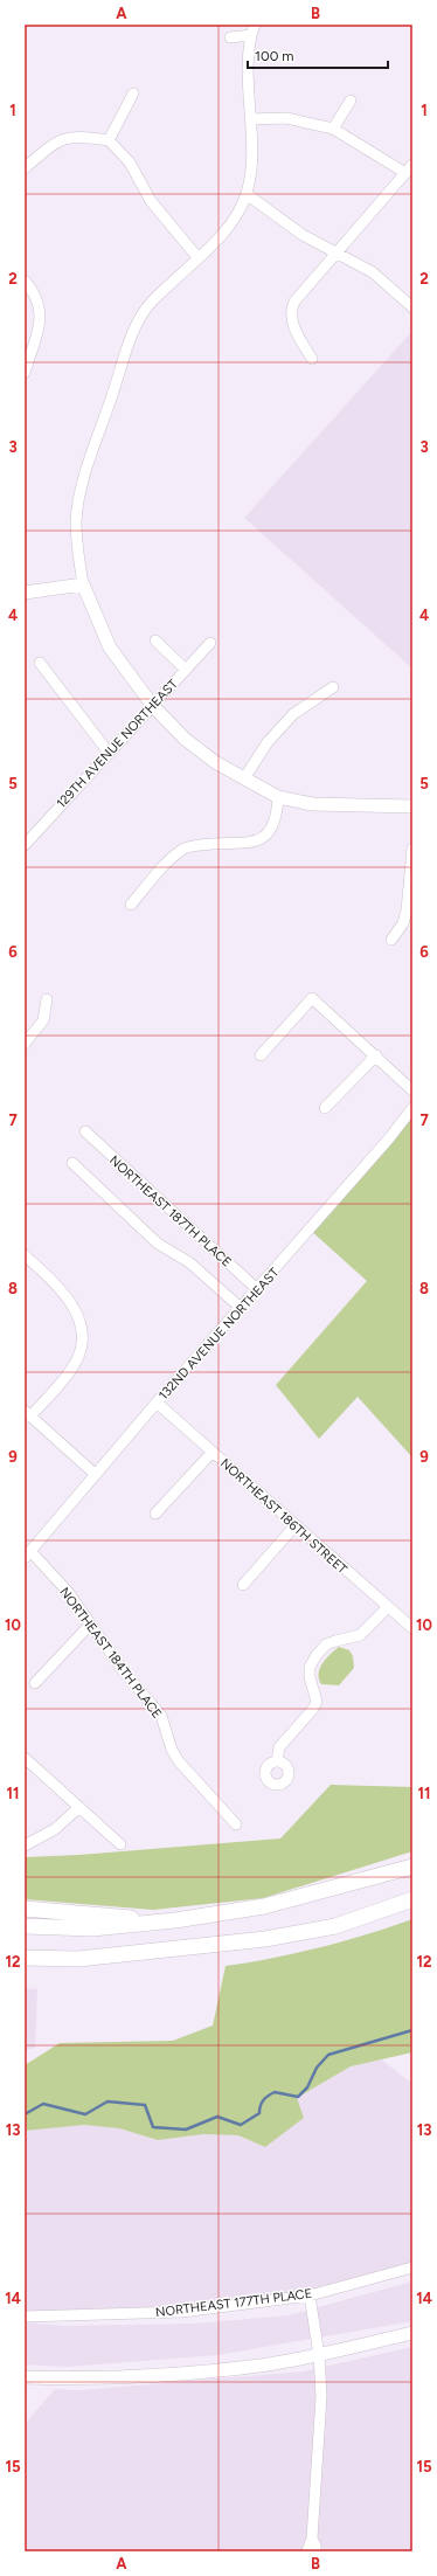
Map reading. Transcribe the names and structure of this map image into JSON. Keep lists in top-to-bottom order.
{
  "streets": {
    "street": [
      "129TH AVENUE NORTHEAST",
      "NORTHEAST 187TH PLACE",
      "132ND AVENUE NORTHEAST",
      "NORTHEAST 186TH STREET",
      "NORTHEAST 184TH PLACE",
      "NORTHEAST 177TH PLACE"
    ]
  },
  "crossings": [
    ["NORTHEAST 187TH PLACE", "132ND AVENUE NORTHEAST"],
    ["132ND AVENUE NORTHEAST", "NORTHEAST 186TH STREET"],
    ["132ND AVENUE NORTHEAST", "NORTHEAST 184TH PLACE"]
  ],
  "scale_bar": "100 m",
  "grid": {
    "columns": ["A", "B"],
    "rows": [
      "1",
      "2",
      "3",
      "4",
      "5",
      "6",
      "7",
      "8",
      "9",
      "10",
      "11",
      "12",
      "13",
      "14",
      "15"
    ]
  }
}
